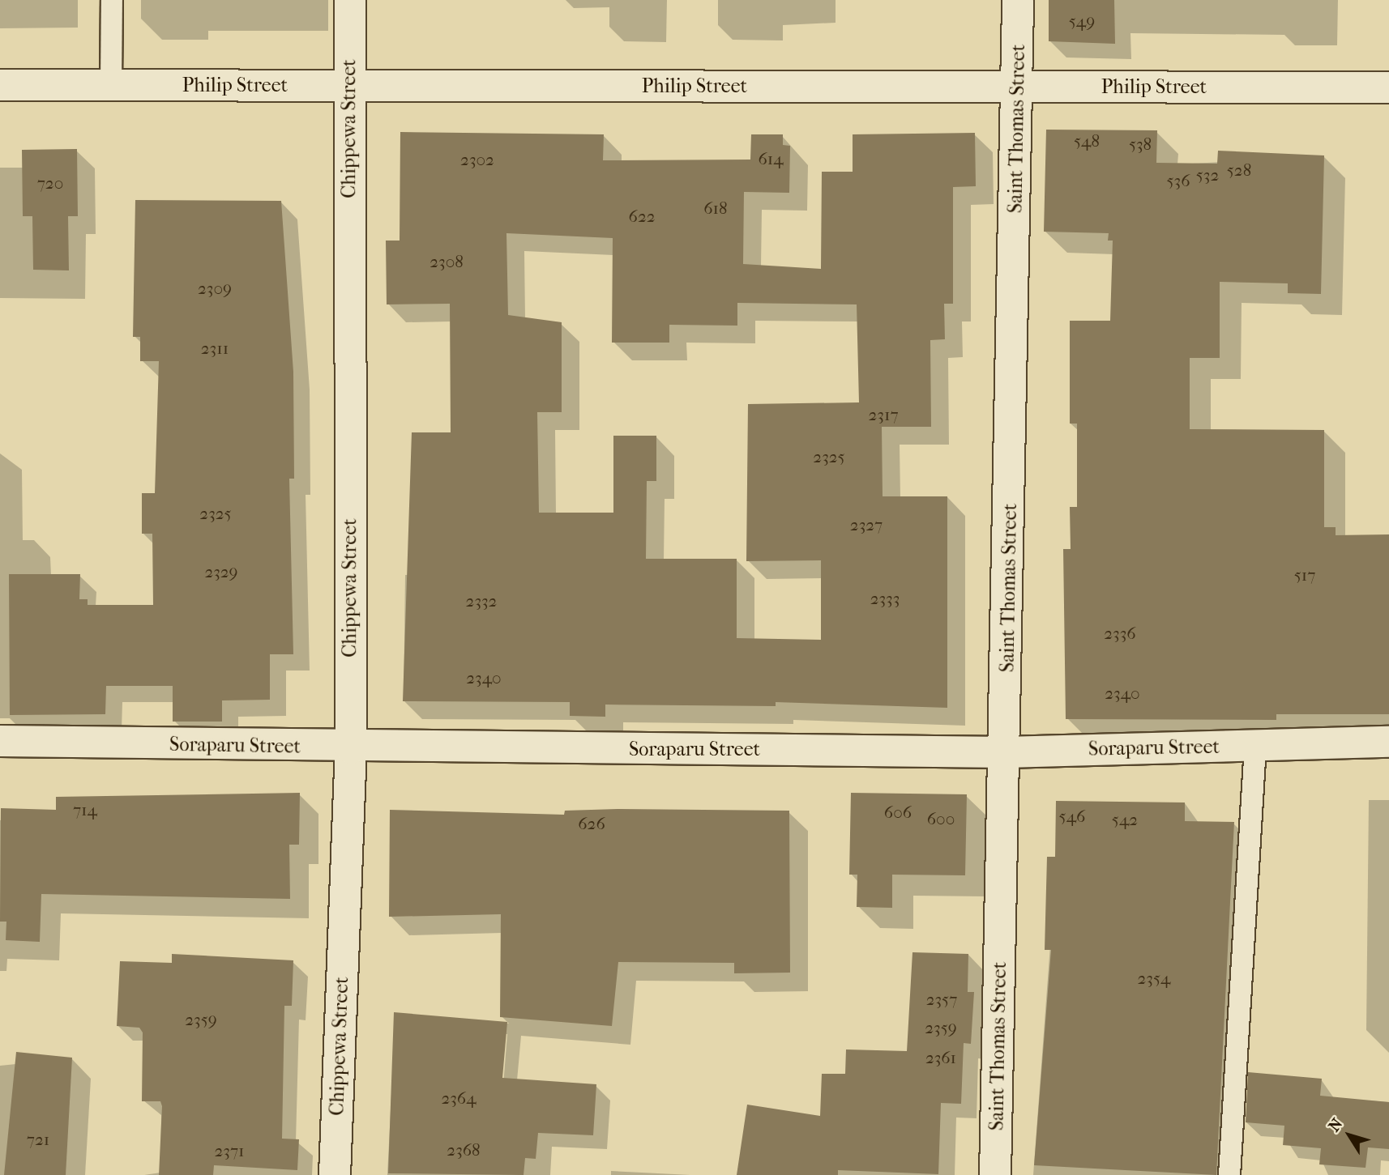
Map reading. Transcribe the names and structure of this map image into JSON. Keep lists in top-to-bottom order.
{
  "streets": {
    "street": [
      "Philip Street",
      "Chippewa Street",
      "Saint Thomas Street",
      "Soraparu Street"
    ]
  },
  "crossings": [
    ["Philip Street", "Chippewa Street"],
    ["Philip Street", "Saint Thomas Street"],
    ["Chippewa Street", "Soraparu Street"],
    ["Saint Thomas Street", "Soraparu Street"]
  ],
  "house_numbers": [
    "549",
    "548",
    "538",
    "614",
    "2302",
    "528",
    "532",
    "536",
    "720",
    "618",
    "622",
    "2308",
    "2309",
    "2311",
    "2317",
    "2325",
    "2325",
    "2327",
    "2329",
    "517",
    "2333",
    "2332",
    "2336",
    "2340",
    "2340",
    "714",
    "606",
    "546",
    "600",
    "542",
    "626",
    "2354",
    "2357",
    "2359",
    "2359",
    "2361",
    "2364",
    "721",
    "2368",
    "2371"
  ],
  "north": "top left"
}
